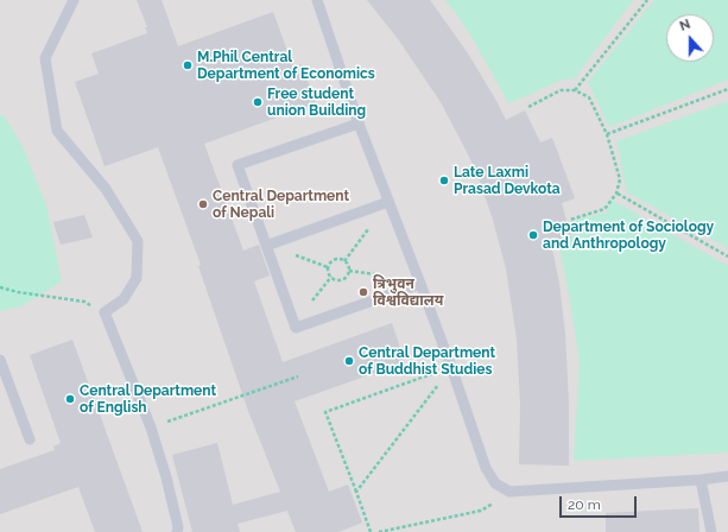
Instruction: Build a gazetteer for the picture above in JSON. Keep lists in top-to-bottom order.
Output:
{
  "places": [
    "M.Phil Central Department of Economics",
    "Free student union Building",
    "Late Laxmi Prasad Devkota",
    "Central Department of Nepali",
    "Department of Sociology and Anthropology",
    "त्रिभुवन विश्वविद्यालय",
    "Central Department of Buddhist Studies",
    "Central Department of English"
  ],
  "scale_bar": "20 m",
  "north": "top"
}
